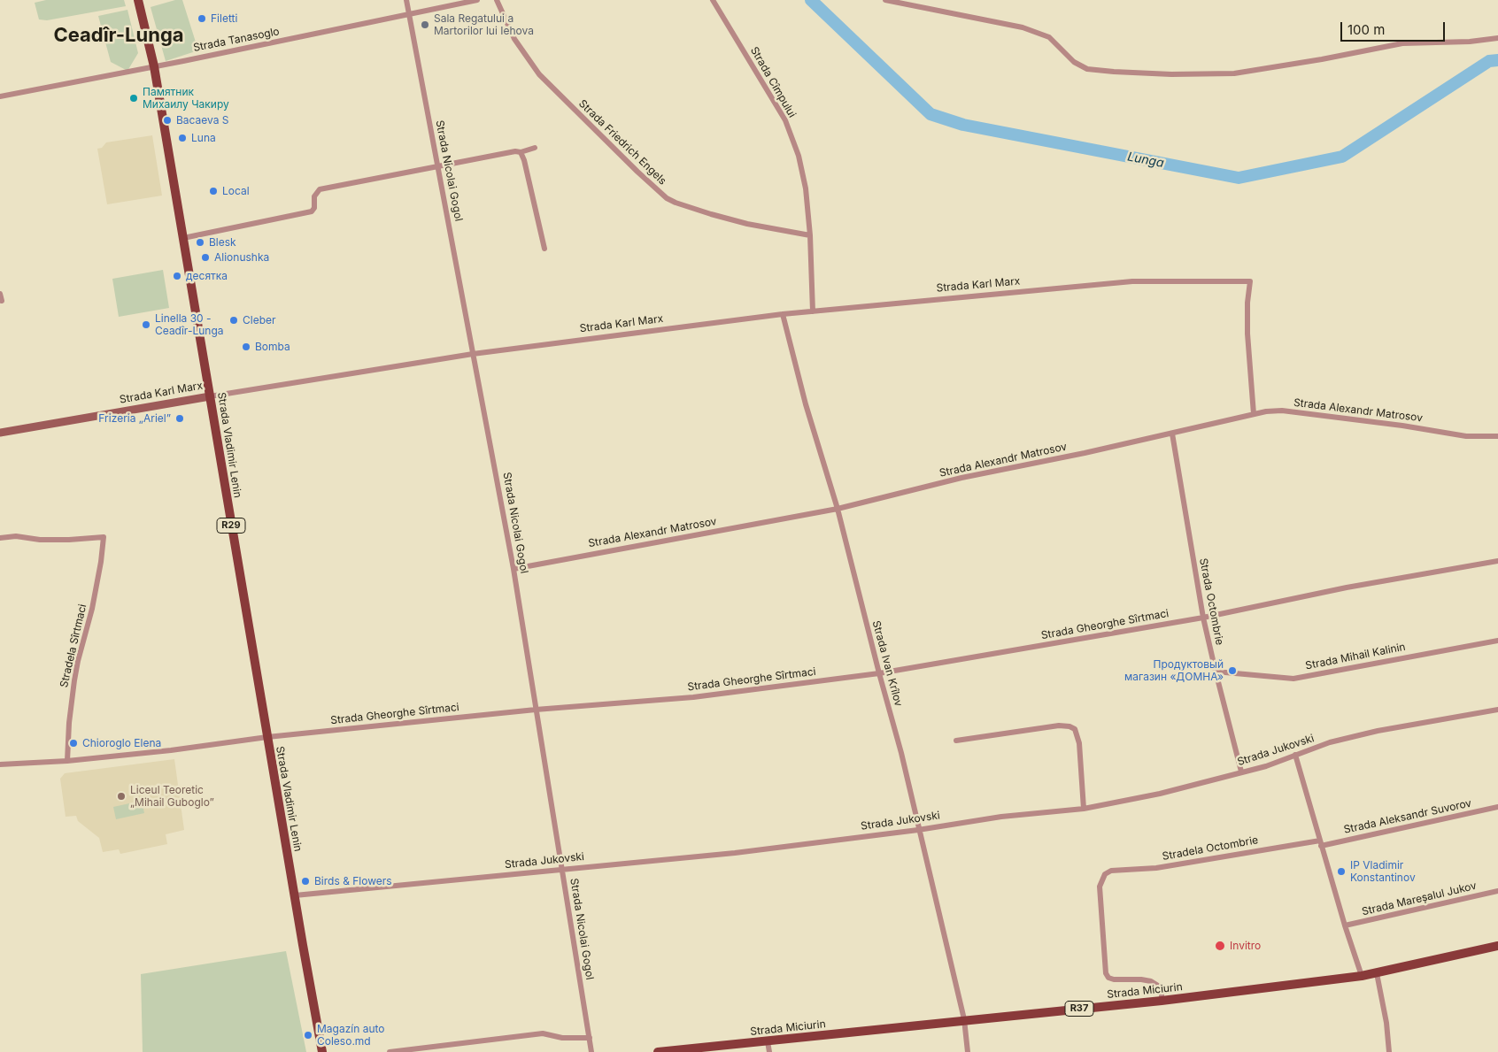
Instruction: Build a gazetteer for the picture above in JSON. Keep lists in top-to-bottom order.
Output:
{
  "streets": {
    "main road": [
      "Strada Vladimir Lenin",
      "R29",
      "Strada Miciurin",
      "R37"
    ],
    "street": [
      "Strada Tanasoglo",
      "Strada Cîmpului",
      "Strada Friedrich Engels",
      "Strada Nicolai Gogol",
      "Strada Karl Marx",
      "Strada Alexandr Matrosov",
      "Strada Octombrie",
      "Strada Gheorghe Sîrtmaci",
      "Stradela Sîrtmaci",
      "Strada Mihail Kalinin",
      "Strada Ivan Krîlov",
      "Strada Jukovski",
      "Strada Aleksandr Suvorov",
      "Stradela Octombrie",
      "Strada Mareșalul Jukov"
    ]
  },
  "crossings": [
    ["Strada Tanasoglo", "Strada Nicolai Gogol"],
    ["Strada Tanasoglo", "Strada Vladimir Lenin"],
    ["Strada Cîmpului", "Strada Friedrich Engels"],
    ["Strada Cîmpului", "Strada Karl Marx"],
    ["Strada Nicolai Gogol", "Strada Karl Marx"],
    ["Strada Nicolai Gogol", "Strada Alexandr Matrosov"],
    ["Strada Nicolai Gogol", "Strada Gheorghe Sîrtmaci"],
    ["Strada Nicolai Gogol", "Strada Jukovski"],
    ["Strada Karl Marx", "Strada Alexandr Matrosov"],
    ["Strada Karl Marx", "Strada Vladimir Lenin"],
    ["Strada Karl Marx", "Strada Ivan Krîlov"],
    ["Strada Alexandr Matrosov", "Strada Octombrie"],
    ["Strada Alexandr Matrosov", "Strada Ivan Krîlov"],
    ["Strada Vladimir Lenin", "Strada Gheorghe Sîrtmaci"],
    ["Strada Vladimir Lenin", "Strada Jukovski"],
    ["Strada Octombrie", "Strada Gheorghe Sîrtmaci"],
    ["Strada Octombrie", "Strada Mihail Kalinin"],
    ["Strada Octombrie", "Strada Jukovski"],
    ["Strada Gheorghe Sîrtmaci", "Stradela Sîrtmaci"],
    ["Strada Gheorghe Sîrtmaci", "Strada Ivan Krîlov"],
    ["Strada Ivan Krîlov", "Strada Jukovski"],
    ["Strada Ivan Krîlov", "Strada Miciurin"],
    ["Strada Aleksandr Suvorov", "Stradela Octombrie"],
    ["Stradela Octombrie", "Strada Miciurin"]
  ],
  "districts": ["Ceadîr-Lunga"],
  "water": ["Lunga"],
  "places": [
    "Filetti",
    "Sala Regatului a Martorilor lui Iehova",
    "Памятник Михаилу Чакиру",
    "Bacaeva S",
    "Luna",
    "Local",
    "Blesk",
    "Alionushka",
    "десятка",
    "Cleber",
    "Linella 30 - Ceadîr-Lunga",
    "Bomba",
    "Frizeria „Ariel”",
    "Продуктовый магазин «ДОМНА»",
    "Chioroglo Elena",
    "Liceul Teoretic „Mihail Guboglo”",
    "IP Vladimir Konstantinov",
    "Birds & Flowers",
    "Invitro",
    "Magazín auto Coleso.md"
  ],
  "scale_bar": "100 m"
}
